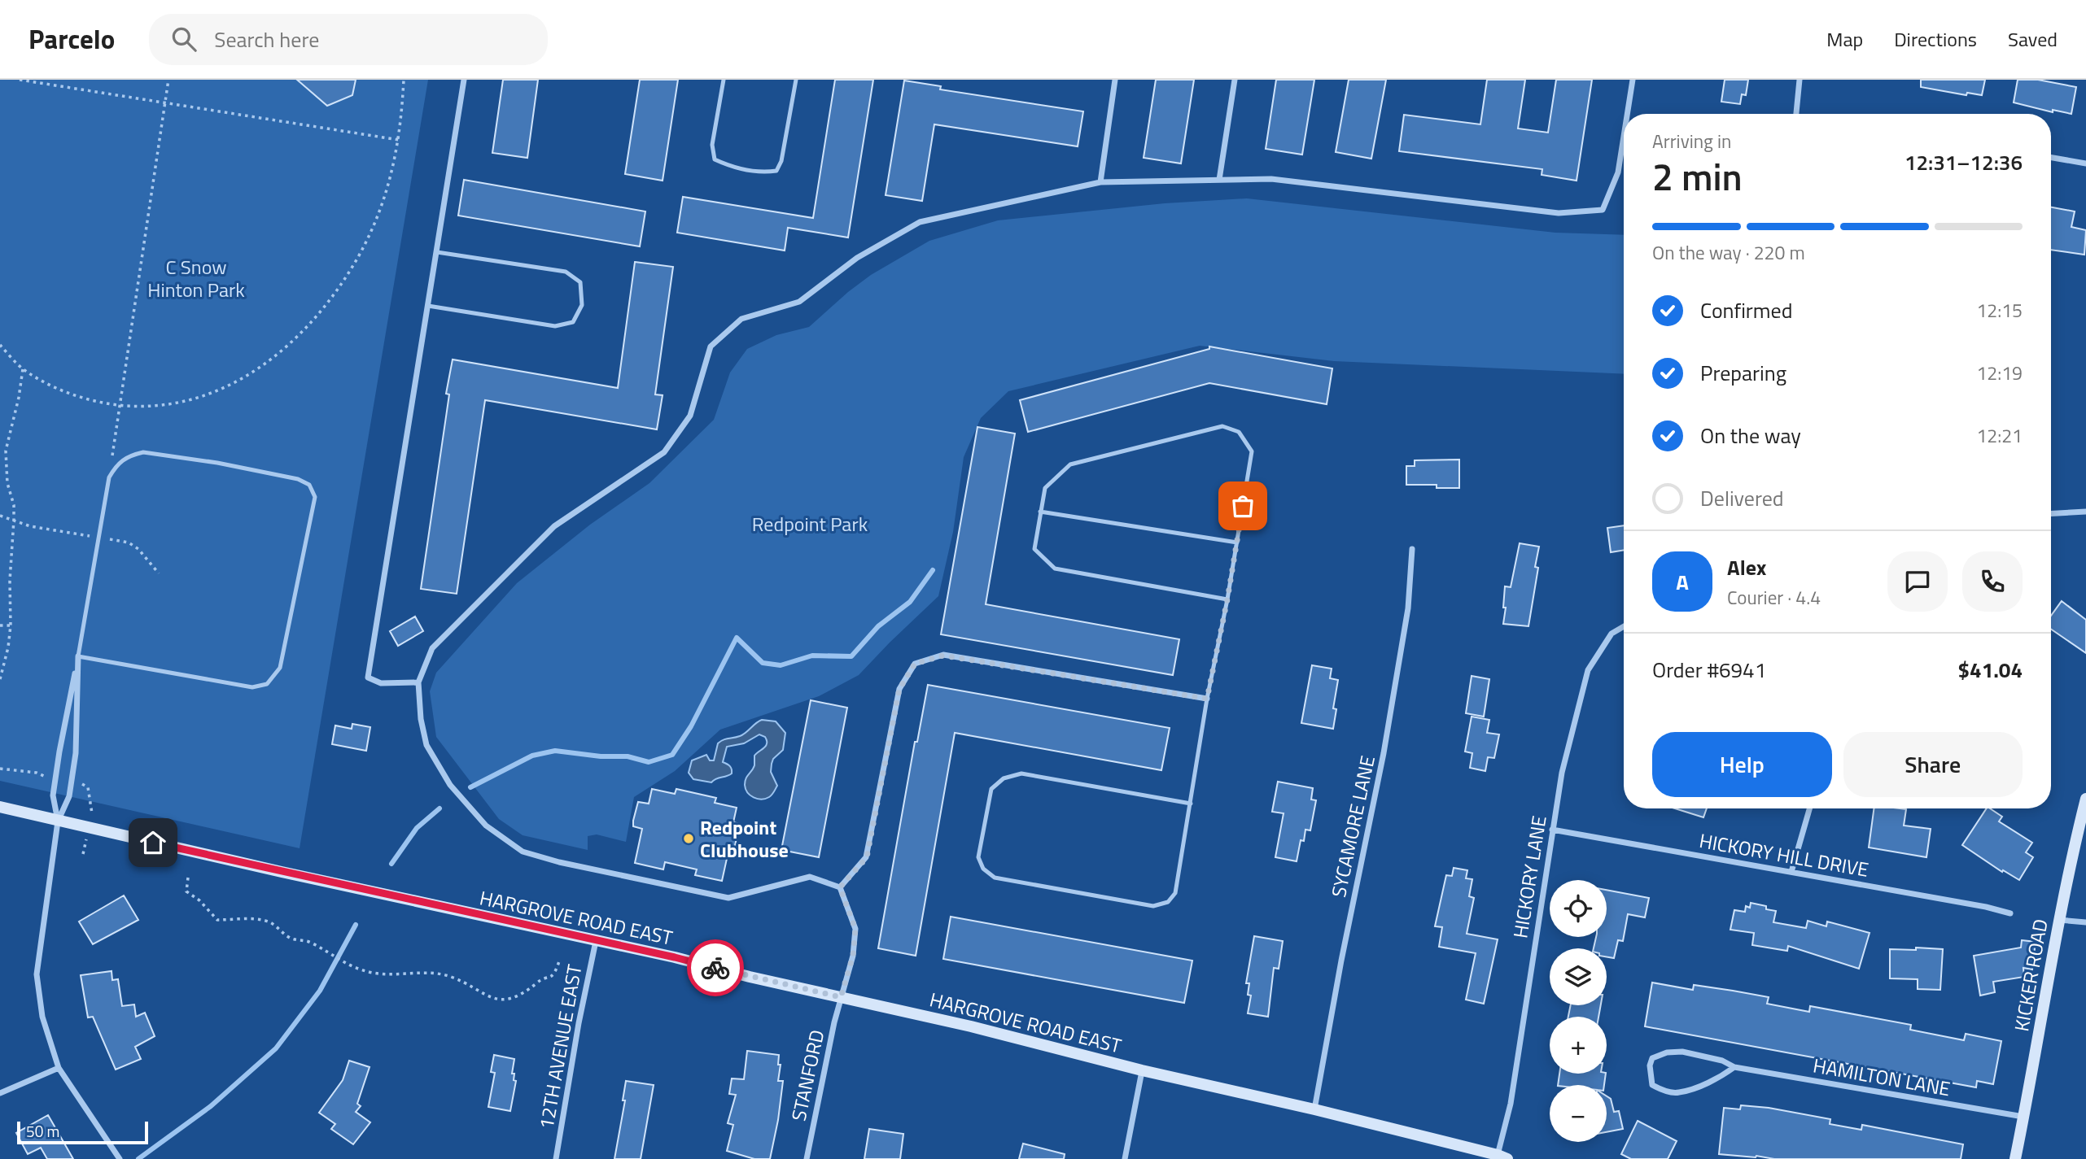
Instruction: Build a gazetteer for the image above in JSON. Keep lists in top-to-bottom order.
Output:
{
  "streets": {
    "main road": ["HARGROVE ROAD EAST", "KICKER ROAD"],
    "street": [
      "SYCAMORE LANE",
      "HICKORY HILL DRIVE",
      "HICKORY LANE",
      "12TH AVENUE EAST",
      "STANFORD",
      "HAMILTON LANE"
    ]
  },
  "crossings": [
    ["SYCAMORE LANE", "HARGROVE ROAD EAST"],
    ["HICKORY HILL DRIVE", "HICKORY LANE"],
    ["HICKORY LANE", "HARGROVE ROAD EAST"],
    ["HARGROVE ROAD EAST", "12TH AVENUE EAST"],
    ["HARGROVE ROAD EAST", "STANFORD"],
    ["KICKER ROAD", "HAMILTON LANE"]
  ],
  "parks": ["C Snow Hinton Park", "Redpoint Park"],
  "places": ["Redpoint Clubhouse"],
  "scale_bar": "50 m",
  "page": {
    "header": "Parcelo",
    "search": "Search here",
    "nav": ["Map", "Directions", "Saved"],
    "heading": ["2 min", "Arriving in", "12:31–12:36"],
    "panel": [
      "Alex",
      "Courier · 4.4",
      "Order #6941",
      "$41.04"
    ],
    "bar": "On the way · 220 m",
    "list": [
      ["Confirmed", "12:15"],
      ["Preparing", "12:19"],
      ["On the way", "12:21"],
      "Delivered"
    ],
    "round": "A",
    "buttons": ["Help", "Share"],
    "map_buttons": ["+", "−"],
    "scale": "50 m"
  }
}
